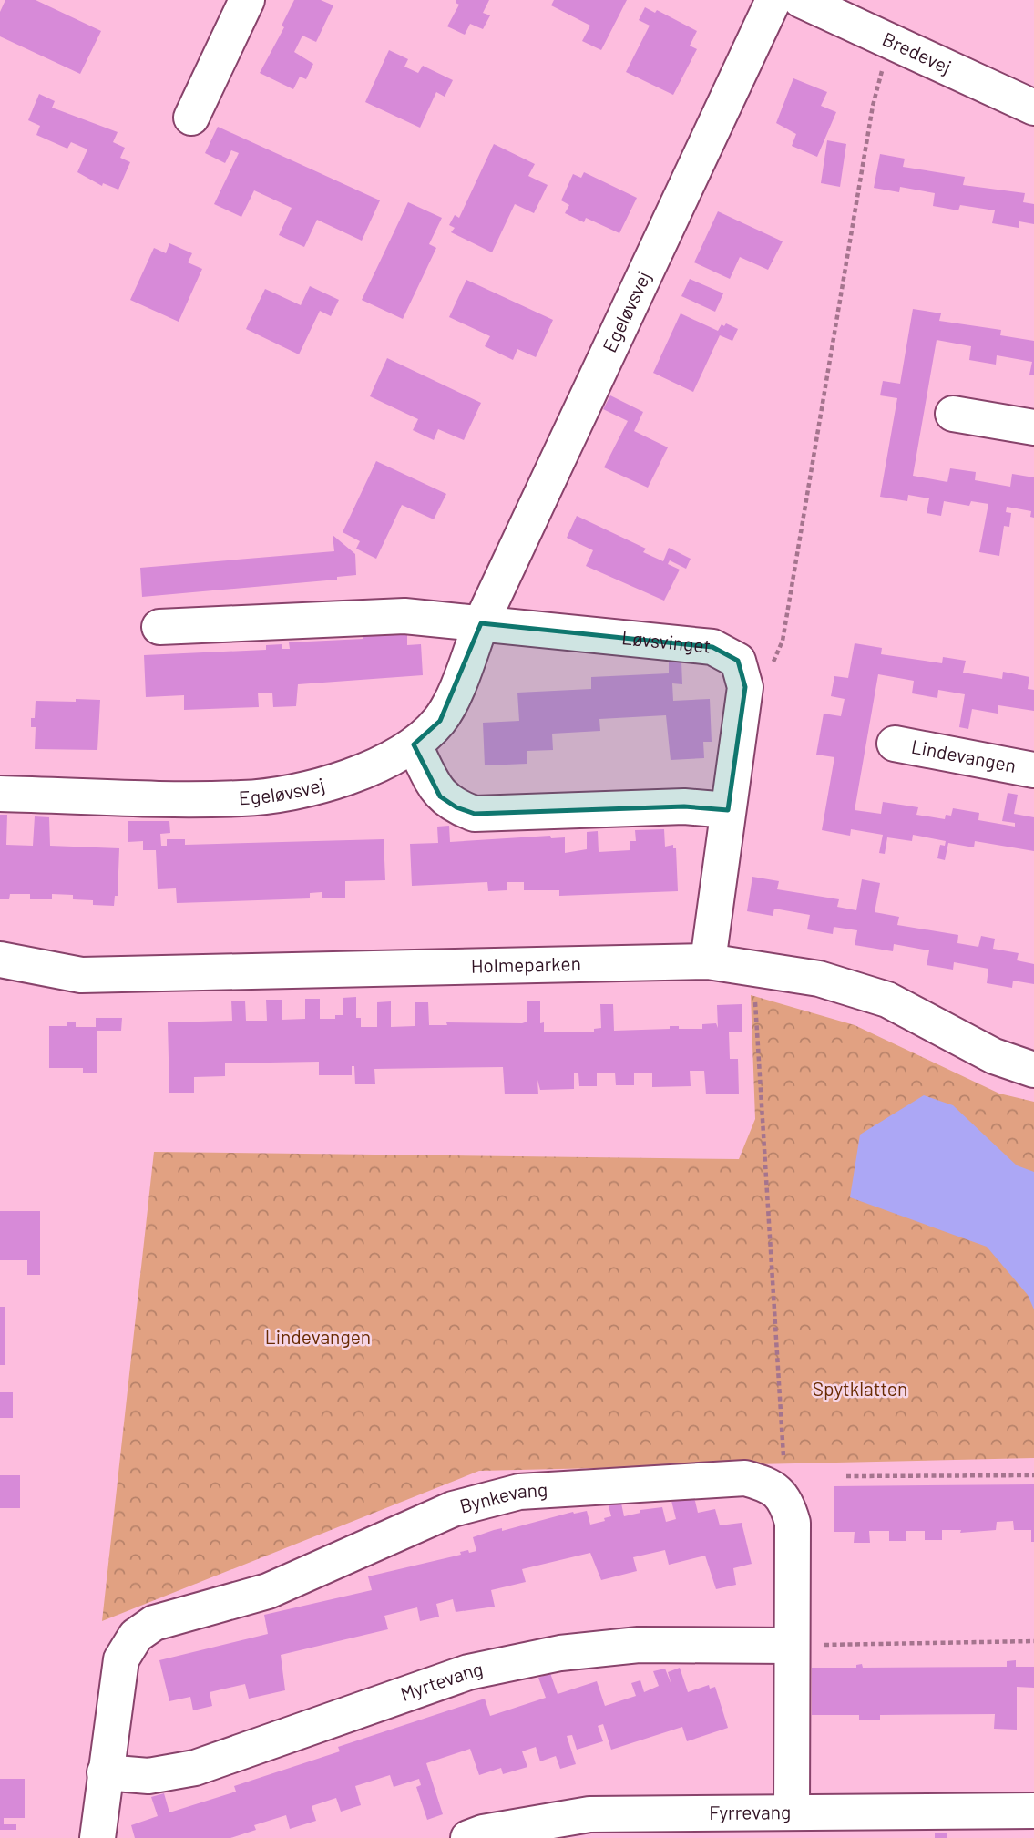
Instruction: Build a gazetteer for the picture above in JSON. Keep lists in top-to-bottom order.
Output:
{
  "streets": {
    "street": [
      "Bredevej",
      "Egeløvsvej",
      "Løvsvinget",
      "Lindevangen",
      "Holmeparken",
      "Bynkevang",
      "Myrtevang",
      "Fyrrevang"
    ]
  },
  "crossings": [
    ["Egeløvsvej", "Løvsvinget"],
    ["Løvsvinget", "Holmeparken"],
    ["Bynkevang", "Myrtevang"]
  ],
  "parks": ["Lindevangen", "Spytklatten"]
}
